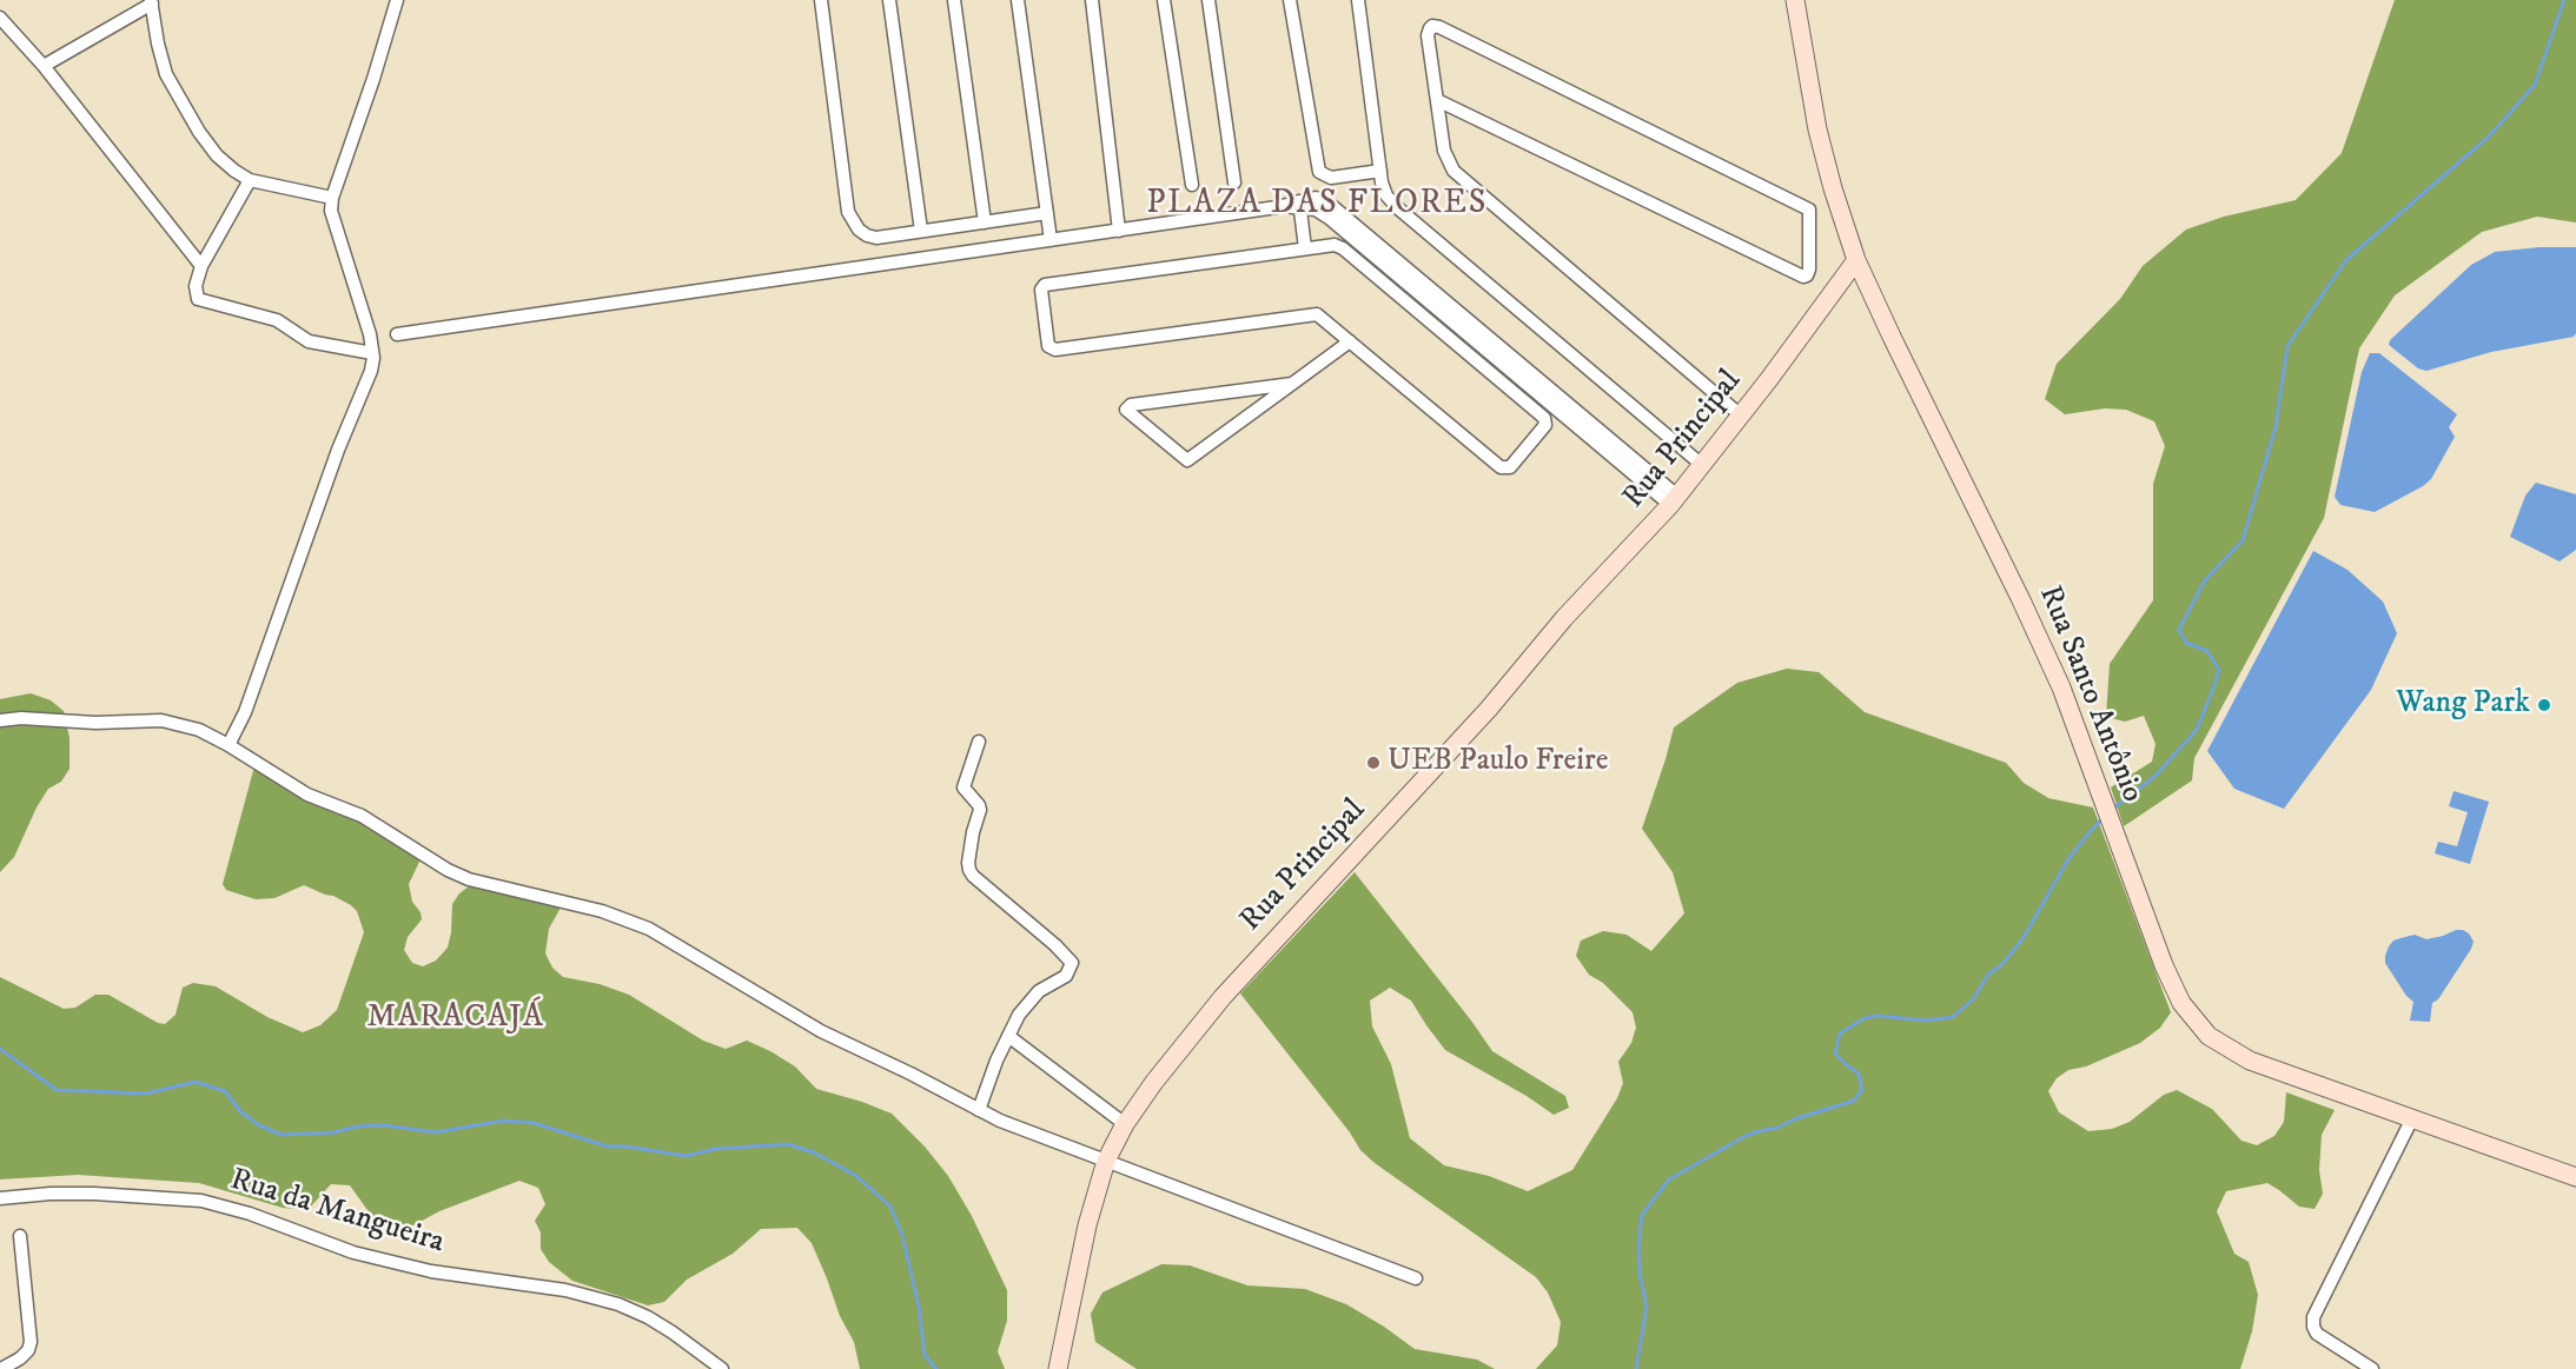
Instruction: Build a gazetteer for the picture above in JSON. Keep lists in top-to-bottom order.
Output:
{
  "streets": {
    "main road": ["Rua Principal", "Rua Santo Antônio"],
    "street": ["Rua da Mangueira"]
  },
  "crossings": [
    ["Rua Principal", "Rua Santo Antônio"]
  ],
  "districts": ["PLAZA DAS FLORES", "MARACAJÁ"],
  "places": ["Wang Park", "UEB Paulo Freire"]
}
